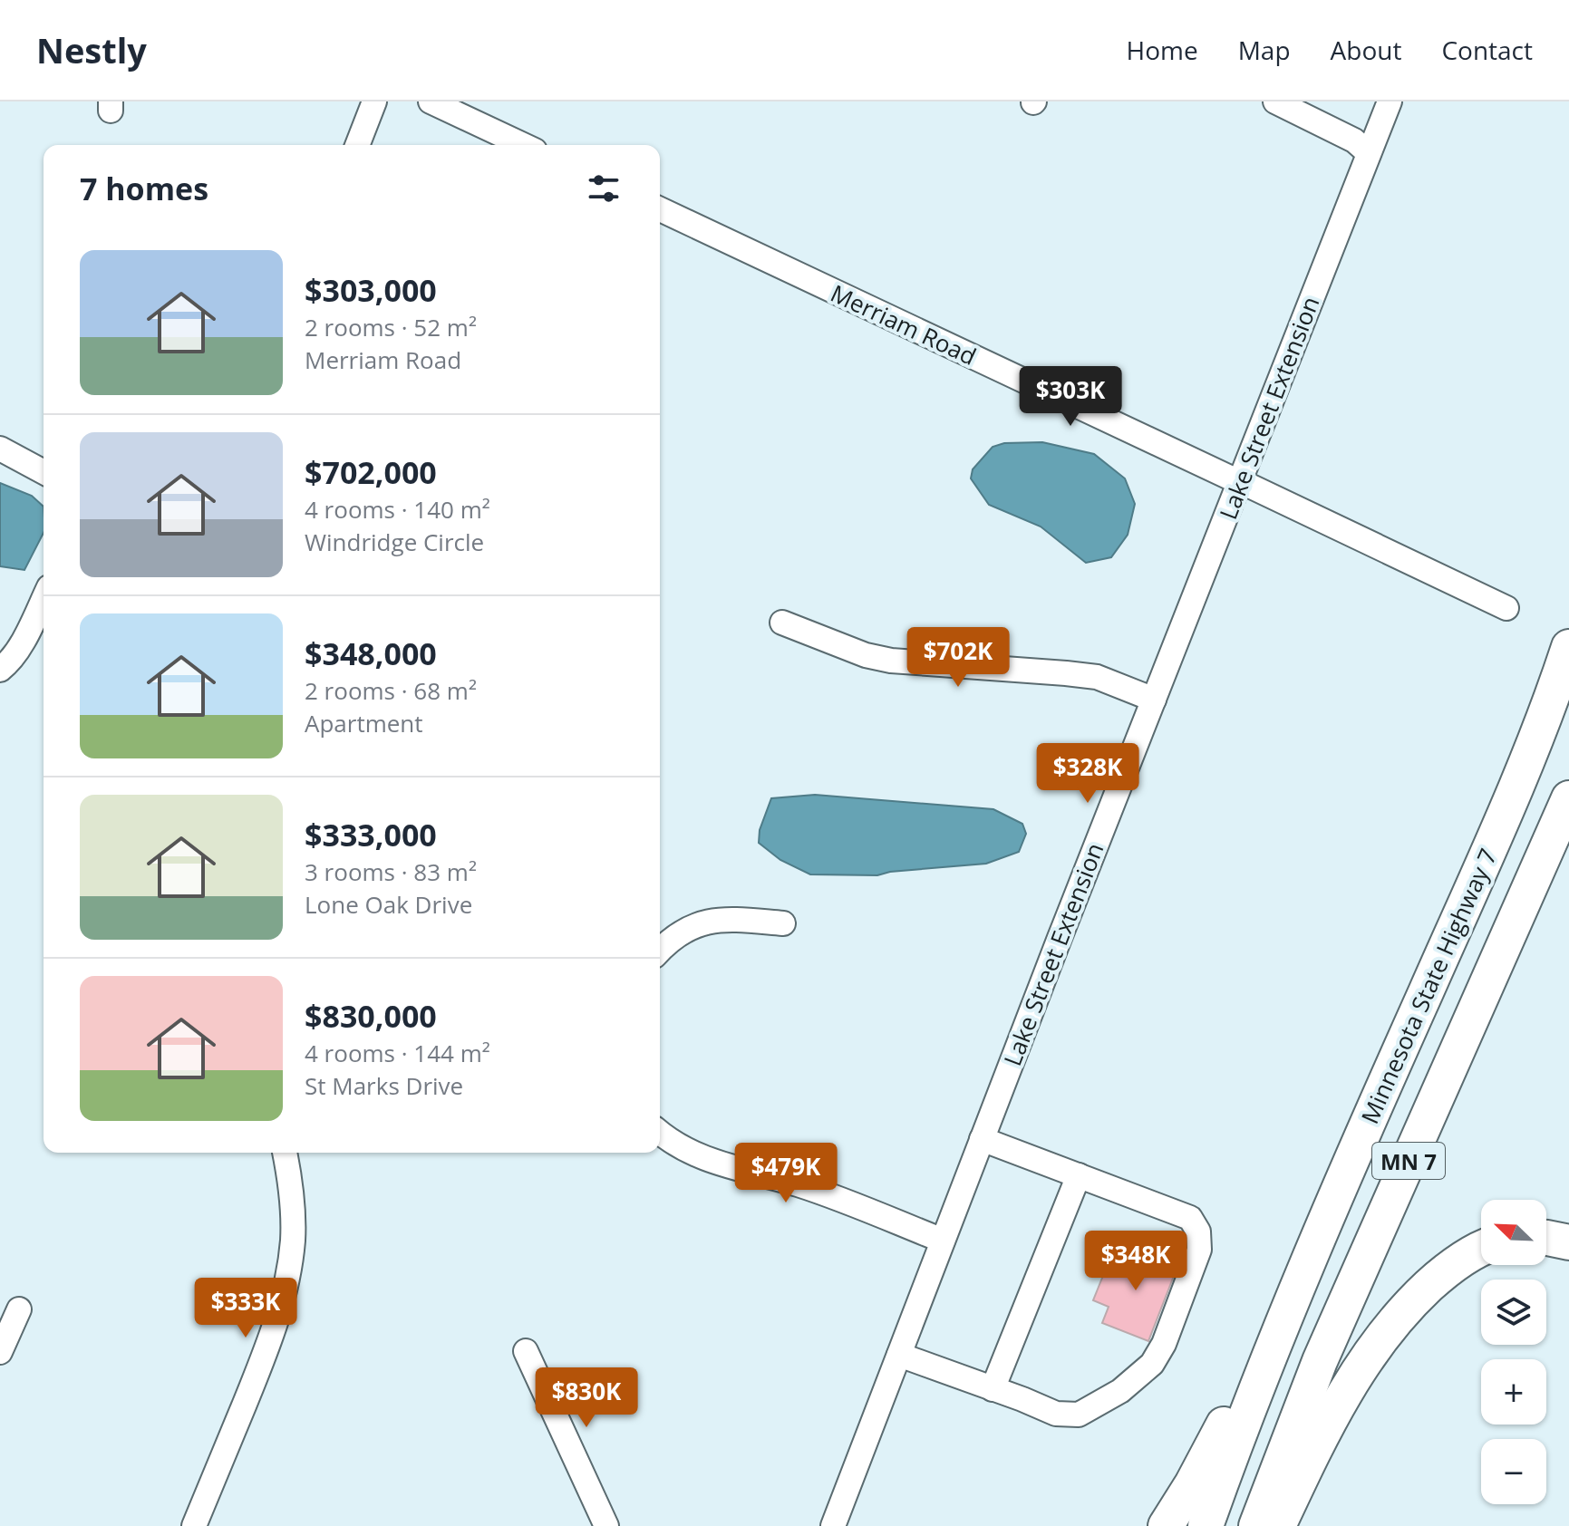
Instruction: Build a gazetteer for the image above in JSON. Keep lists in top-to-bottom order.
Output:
{
  "streets": {
    "highway": ["Minnesota State Highway 7", "MN 7"],
    "street": ["Merriam Road", "Lake Street Extension"]
  },
  "crossings": [
    ["Merriam Road", "Lake Street Extension"]
  ],
  "north": "top left",
  "page": {
    "header": "Nestly",
    "nav": [
      "Home",
      "Map",
      "About",
      "Contact"
    ],
    "heading": "7 homes",
    "list": [
      {
        "name": "$303,000",
        "note": "2 rooms · 52 m² · Merriam Road"
      },
      {
        "name": "$702,000",
        "note": "4 rooms · 140 m² · Windridge Circle"
      },
      {
        "name": "$348,000",
        "note": "2 rooms · 68 m² · Apartment"
      },
      {
        "name": "$333,000",
        "note": "3 rooms · 83 m² · Lone Oak Drive"
      },
      {
        "name": "$830,000",
        "note": "4 rooms · 144 m² · St Marks Drive"
      }
    ],
    "price": [
      "$303K",
      "$702K",
      "$328K",
      "$479K",
      "$348K",
      "$333K",
      "$830K"
    ],
    "map_buttons": ["+", "−"]
  }
}
